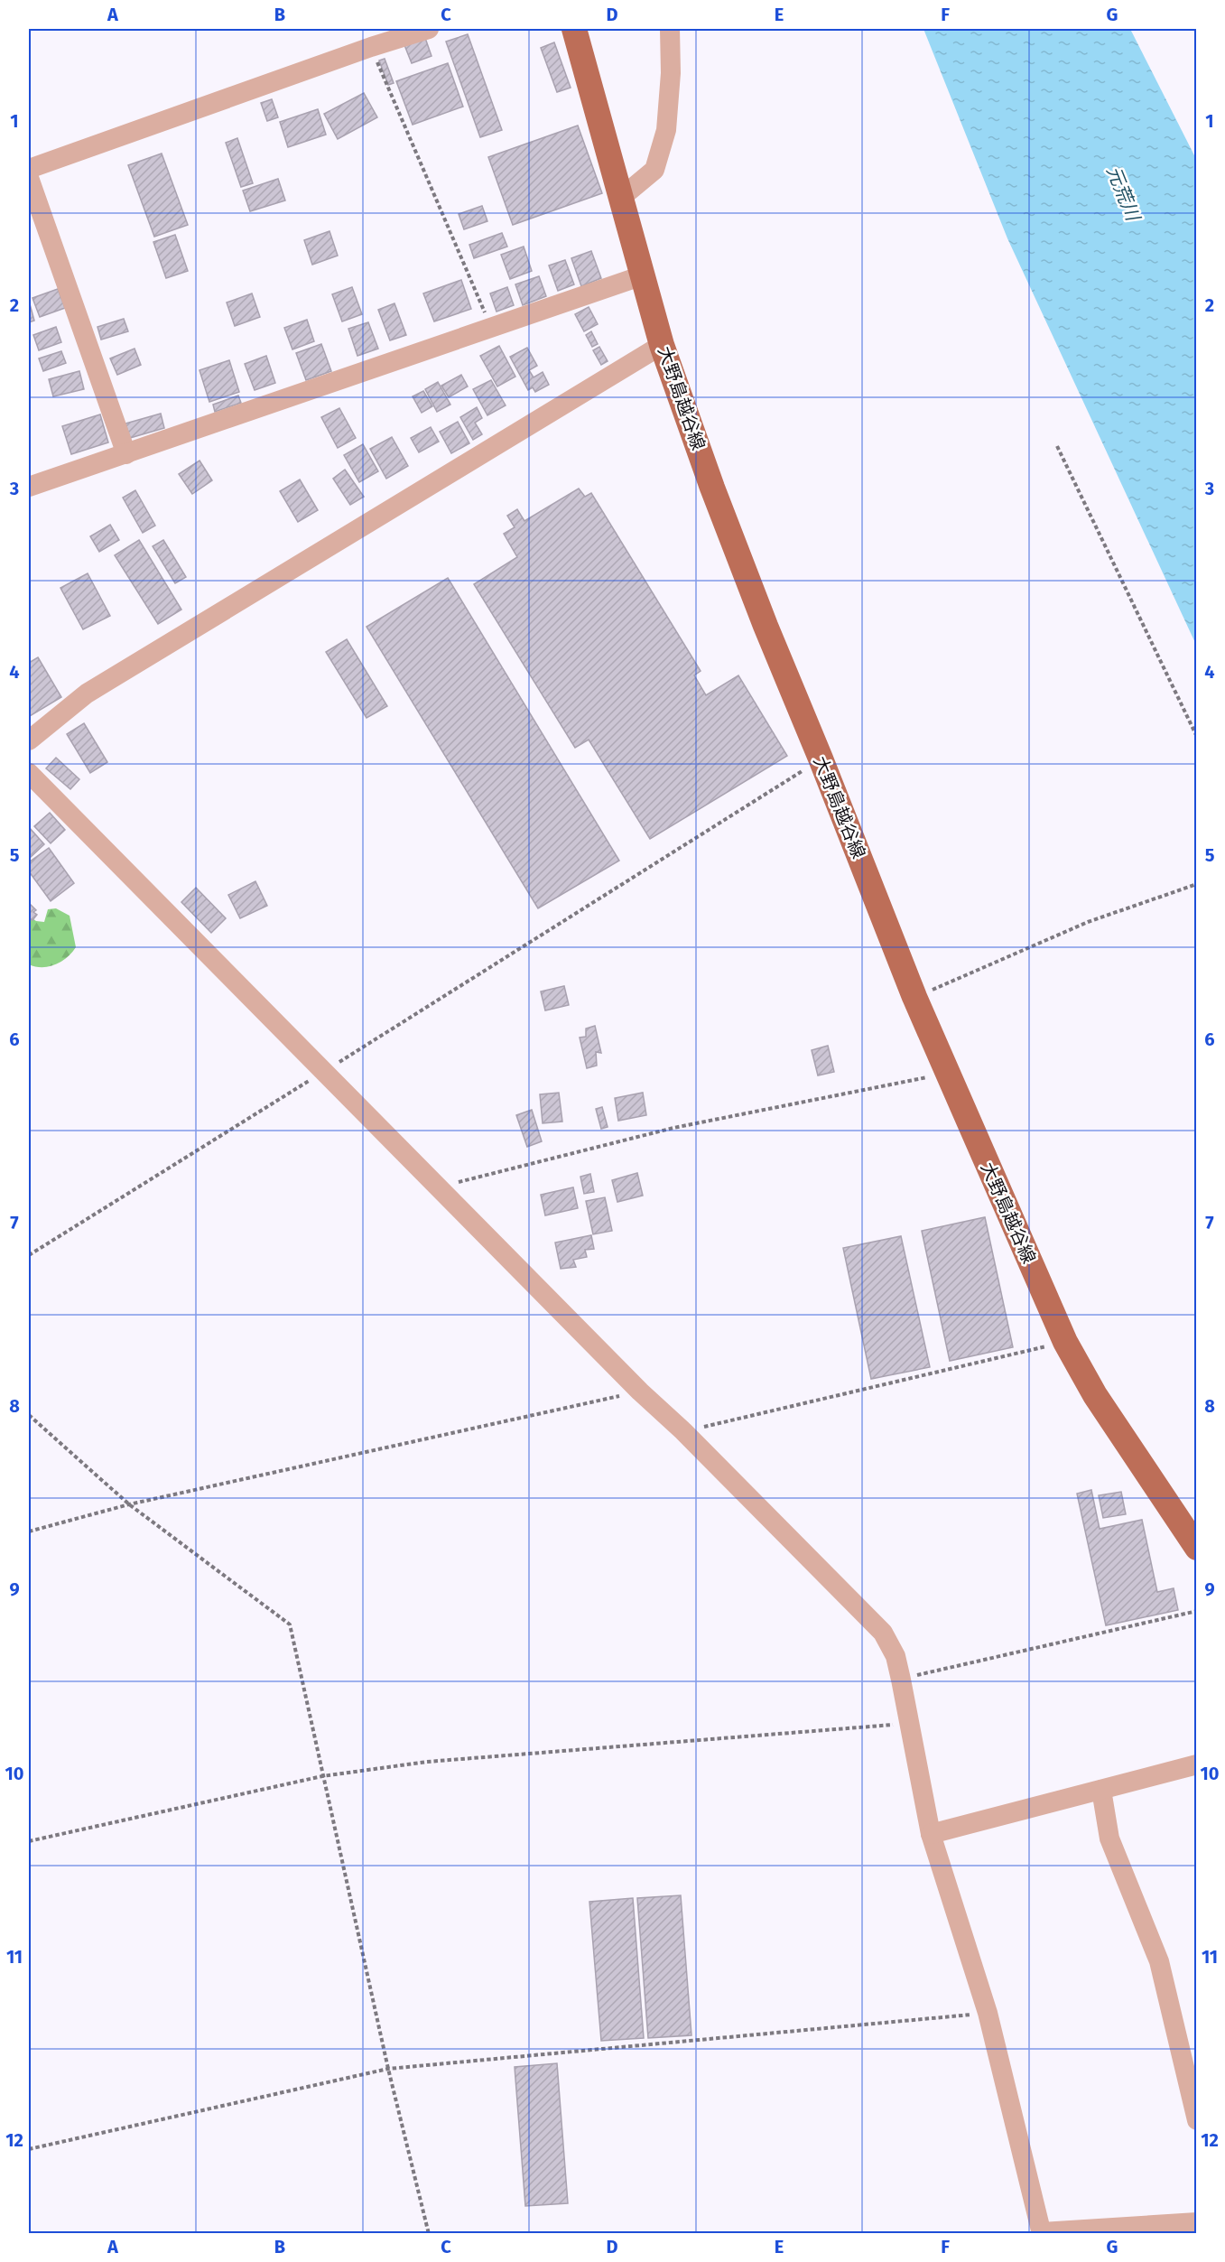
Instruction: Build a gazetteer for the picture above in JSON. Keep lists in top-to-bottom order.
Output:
{
  "streets": {
    "main road": ["大野島越谷線"]
  },
  "water": ["元荒川"],
  "grid": {
    "columns": [
      "A",
      "B",
      "C",
      "D",
      "E",
      "F",
      "G"
    ],
    "rows": [
      "1",
      "2",
      "3",
      "4",
      "5",
      "6",
      "7",
      "8",
      "9",
      "10",
      "11",
      "12"
    ]
  }
}
